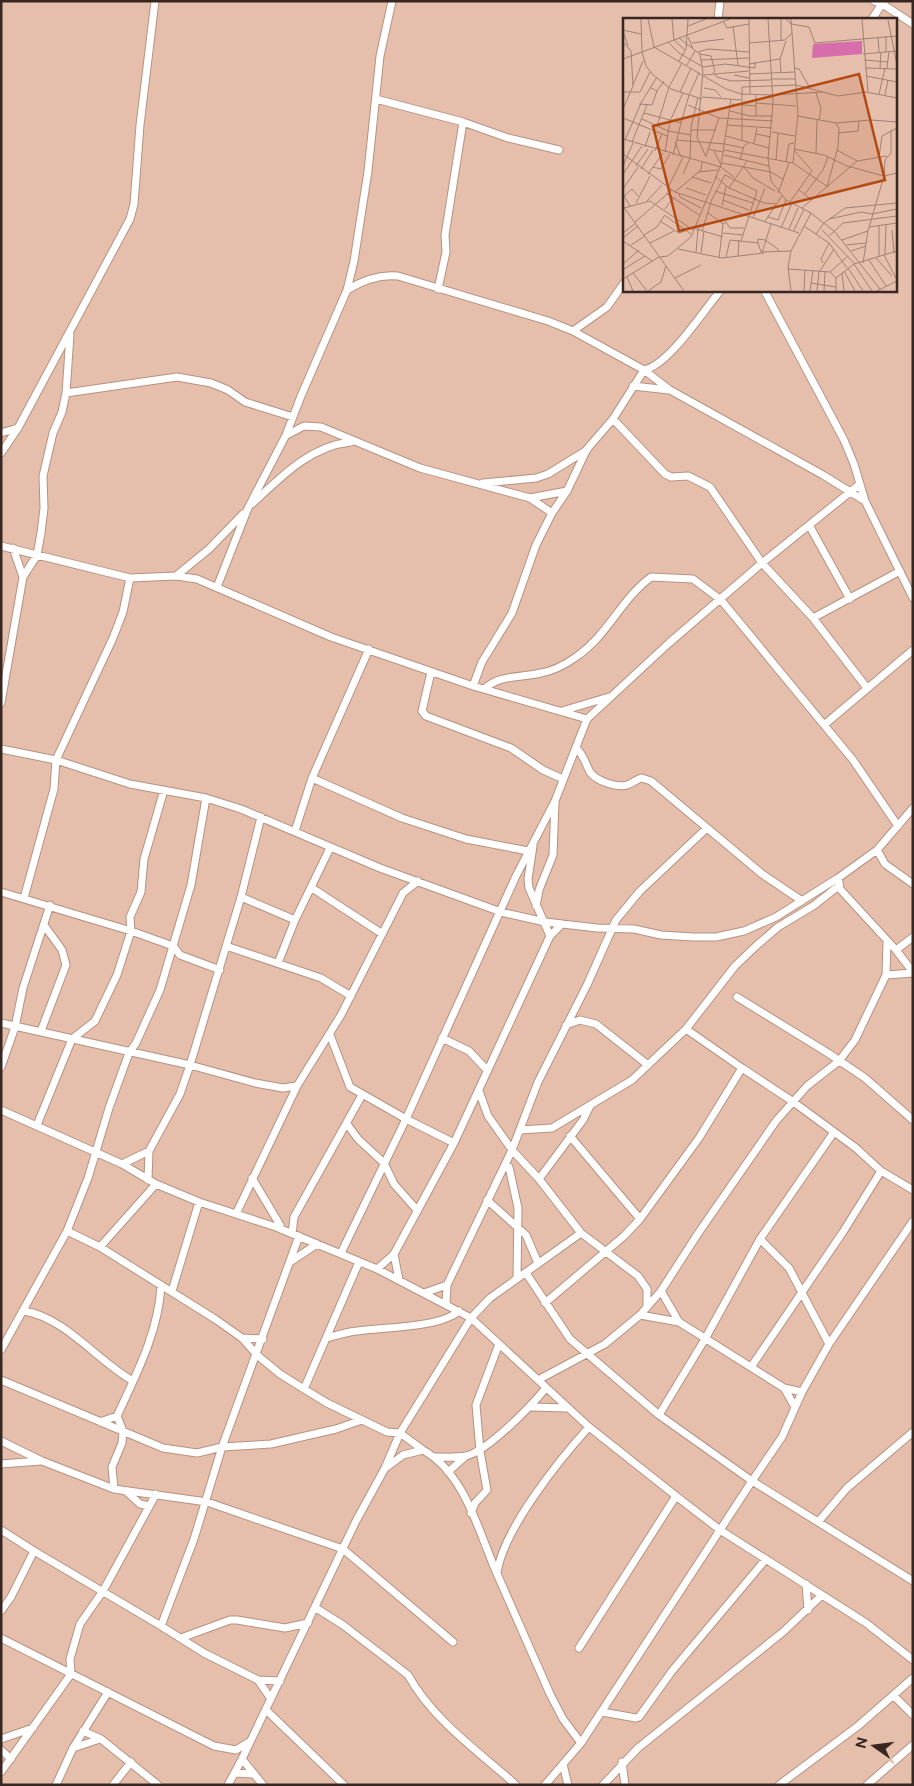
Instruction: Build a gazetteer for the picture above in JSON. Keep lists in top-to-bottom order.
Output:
{
  "north": "left"
}
